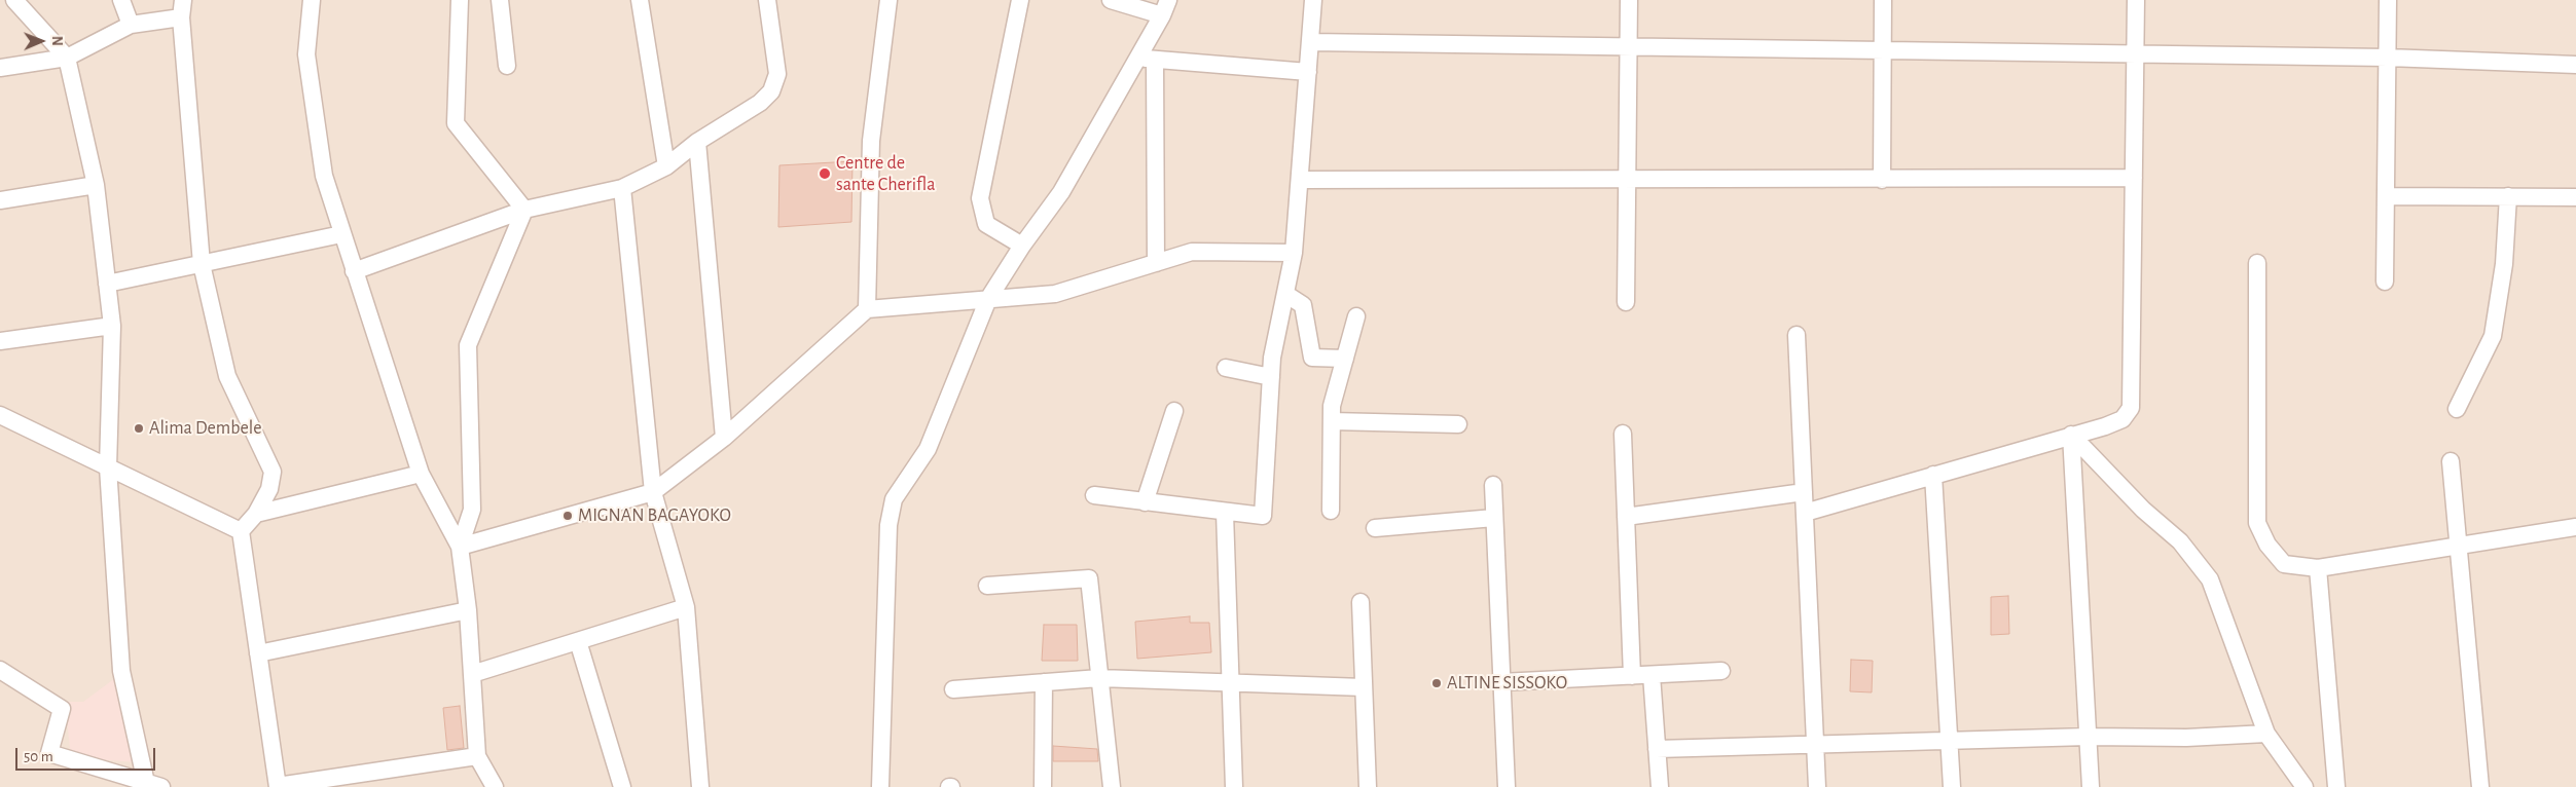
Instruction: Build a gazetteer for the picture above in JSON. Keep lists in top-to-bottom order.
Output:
{
  "places": [
    "Centre de sante Cherifla",
    "Alima Dembele",
    "MIGNAN BAGAYOKO",
    "ALTINE SISSOKO"
  ],
  "scale_bar": "50 m",
  "north": "right"
}
